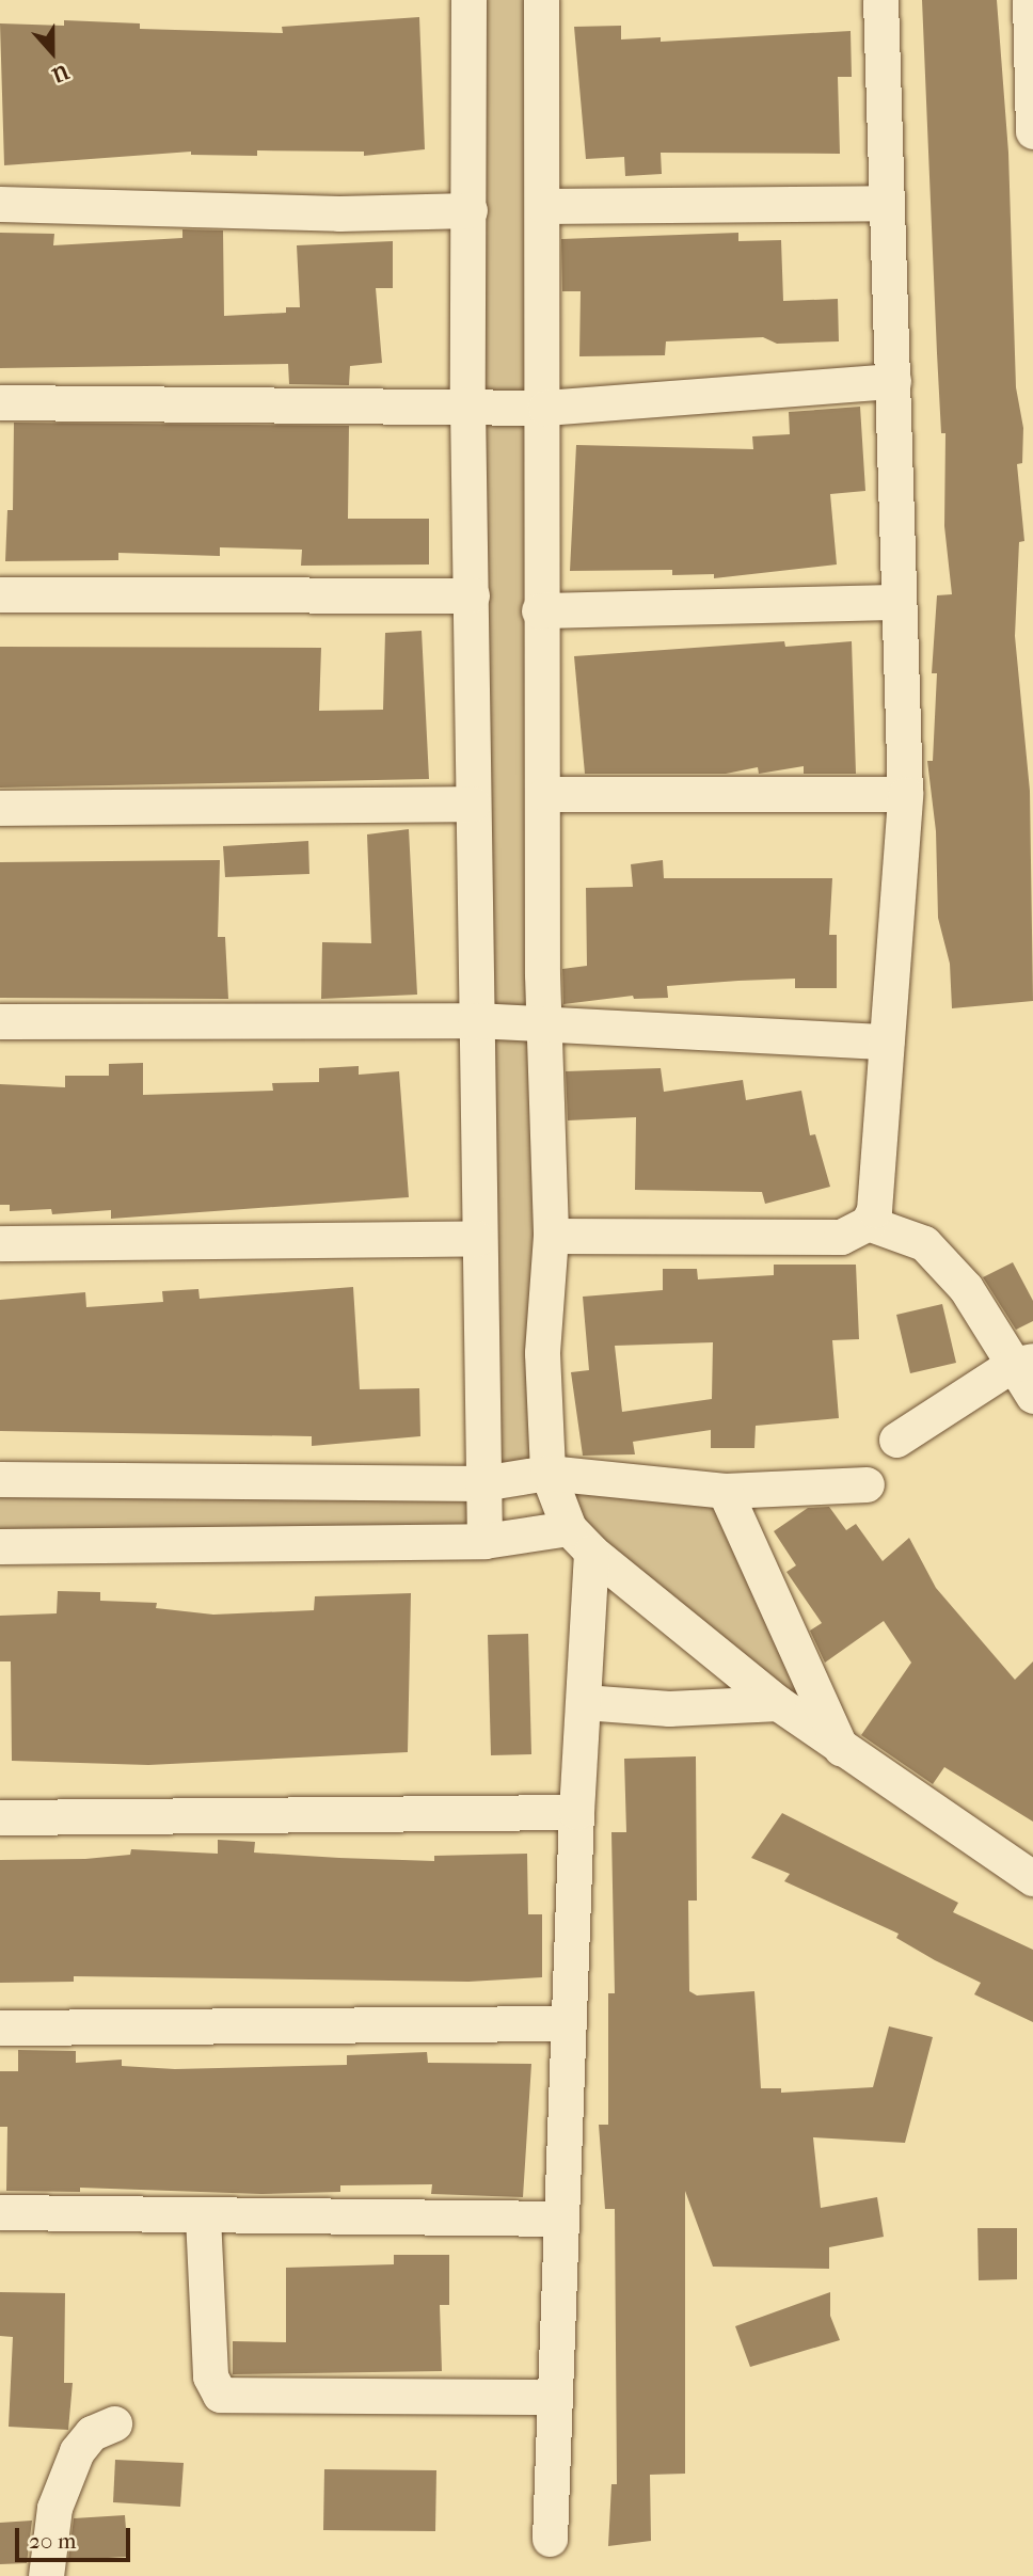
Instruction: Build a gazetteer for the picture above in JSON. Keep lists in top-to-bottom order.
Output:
{
  "scale_bar": "20 m",
  "north": "bottom"
}
